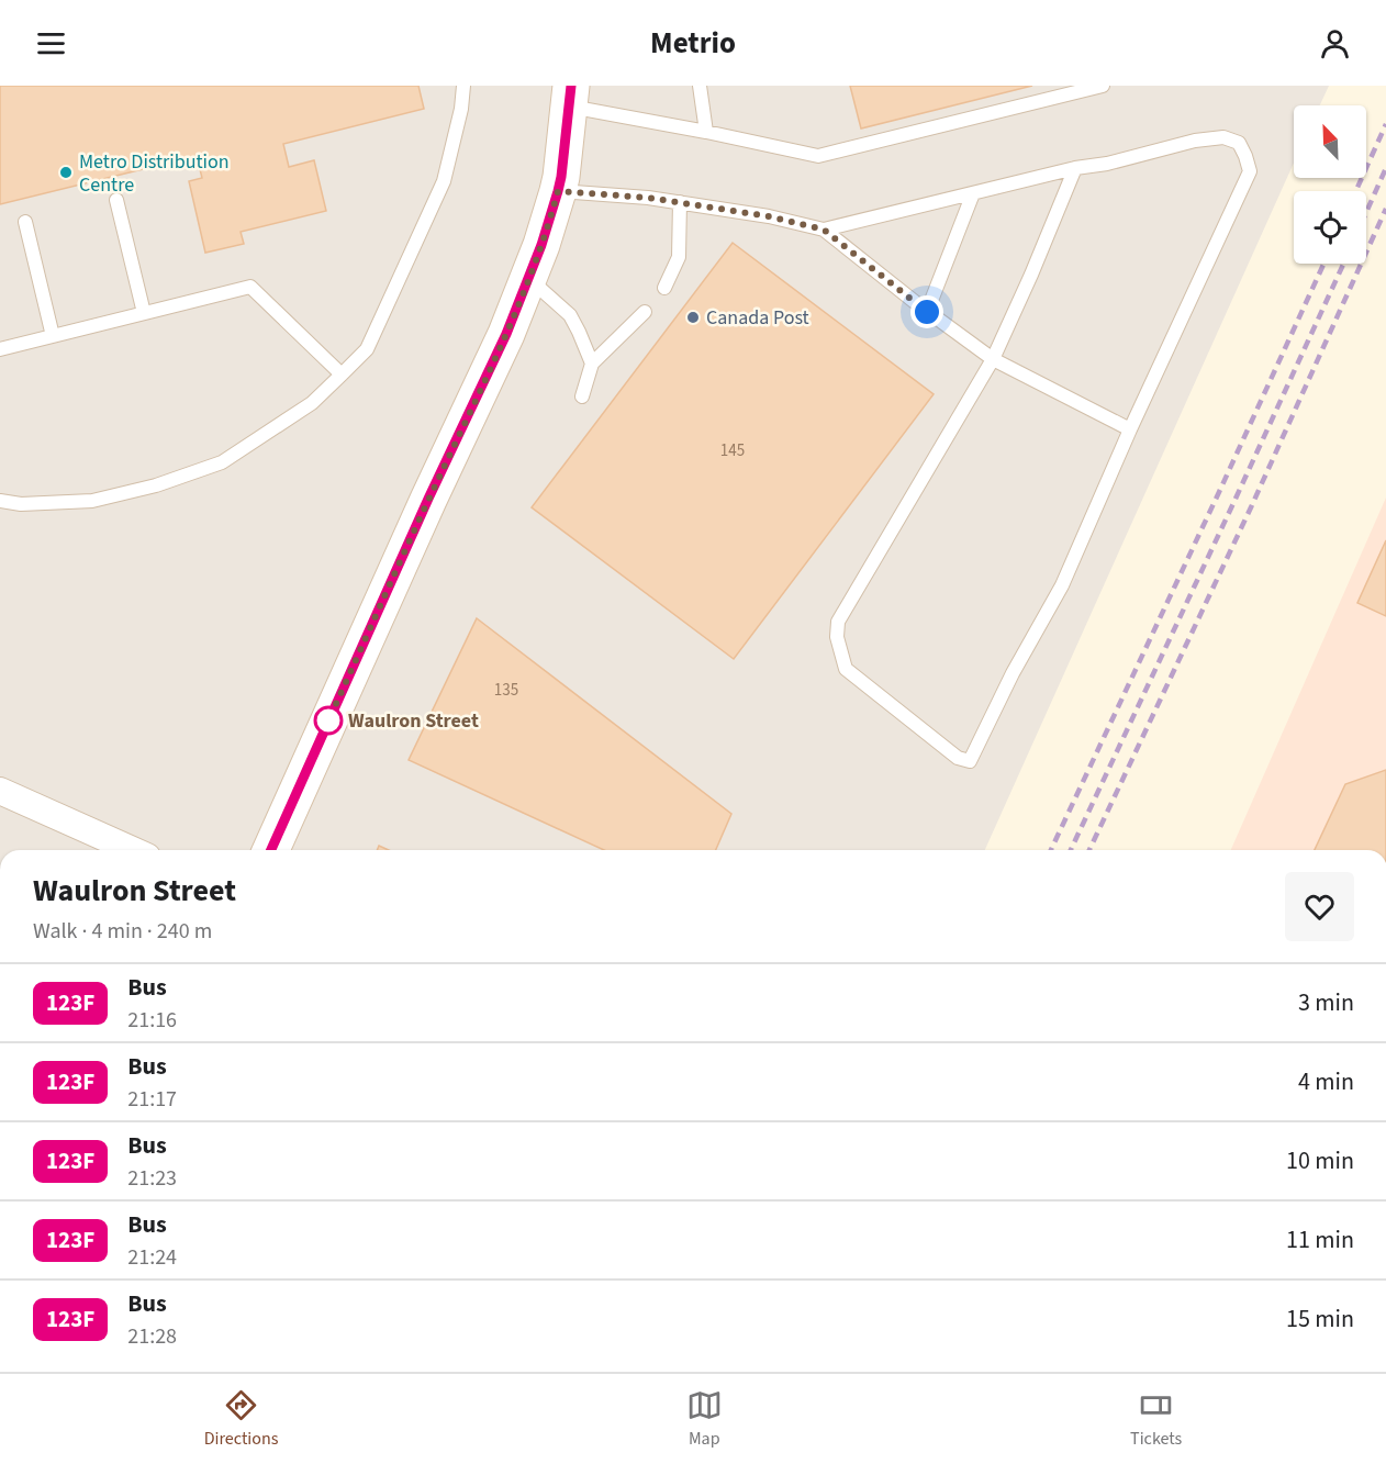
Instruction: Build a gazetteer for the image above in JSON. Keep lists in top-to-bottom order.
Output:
{
  "places": ["Metro Distribution Centre", "Canada Post", "Waulron Street"],
  "lines": ["bus line 123F"],
  "house_numbers": ["145", "135"],
  "north": "top left",
  "page": {
    "header": "Metrio",
    "heading": ["Waulron Street", "Walk · 4 min · 240 m"],
    "list": [
      {
        "mark": "123F",
        "name": "Bus",
        "note": "21:16",
        "value": "3 min"
      },
      {
        "mark": "123F",
        "name": "Bus",
        "note": "21:17",
        "value": "4 min"
      },
      {
        "mark": "123F",
        "name": "Bus",
        "note": "21:23",
        "value": "10 min"
      },
      {
        "mark": "123F",
        "name": "Bus",
        "note": "21:24",
        "value": "11 min"
      },
      {
        "mark": "123F",
        "name": "Bus",
        "note": "21:28",
        "value": "15 min"
      }
    ],
    "tabs": ["Directions", "Map", "Tickets"]
  }
}
